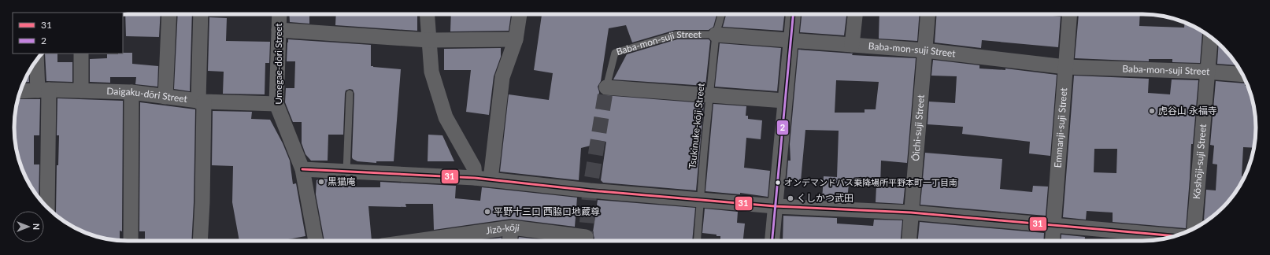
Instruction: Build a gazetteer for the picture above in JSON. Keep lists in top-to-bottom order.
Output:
{
  "streets": {
    "street": [
      "Baba-mon-suji Street",
      "Umegae-dōri Street",
      "Daigaku-dōri Street",
      "Ōichi-suji Street",
      "Emmanji-suji Street",
      "Kōshōji-suji Street",
      "Jizō-kōji"
    ],
    "lane": ["Tsukinuke-kōji Street"]
  },
  "crossings": [
    ["Baba-mon-suji Street", "Tsukinuke-kōji Street"],
    ["Baba-mon-suji Street", "Ōichi-suji Street"],
    ["Baba-mon-suji Street", "Emmanji-suji Street"],
    ["Baba-mon-suji Street", "Kōshōji-suji Street"],
    ["Umegae-dōri Street", "Daigaku-dōri Street"]
  ],
  "places": [
    "虎谷山 永福寺",
    "黒猫庵",
    "オンデマンドバス乗降場所平野本町一丁目南",
    "くしかつ武田",
    "平野十三口 西脇口地蔵尊"
  ],
  "lines": ["transit line 2", "transit line 31"],
  "legend": ["31", "2"],
  "north": "right"
}
